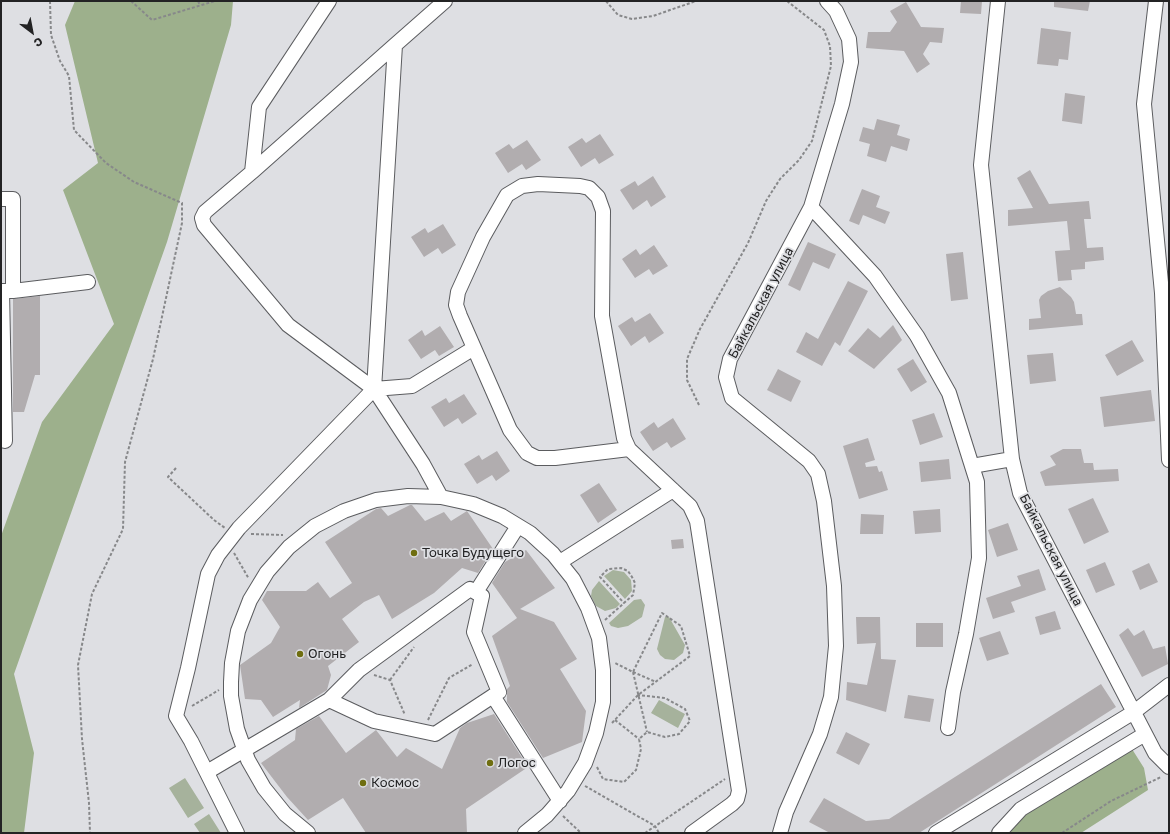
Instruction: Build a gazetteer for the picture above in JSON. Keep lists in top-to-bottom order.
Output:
{
  "streets": {
    "street": ["Байкальская улица"]
  },
  "places": [
    "Точка Будущего",
    "Огонь",
    "Логос",
    "Космос"
  ],
  "north": "bottom right"
}
